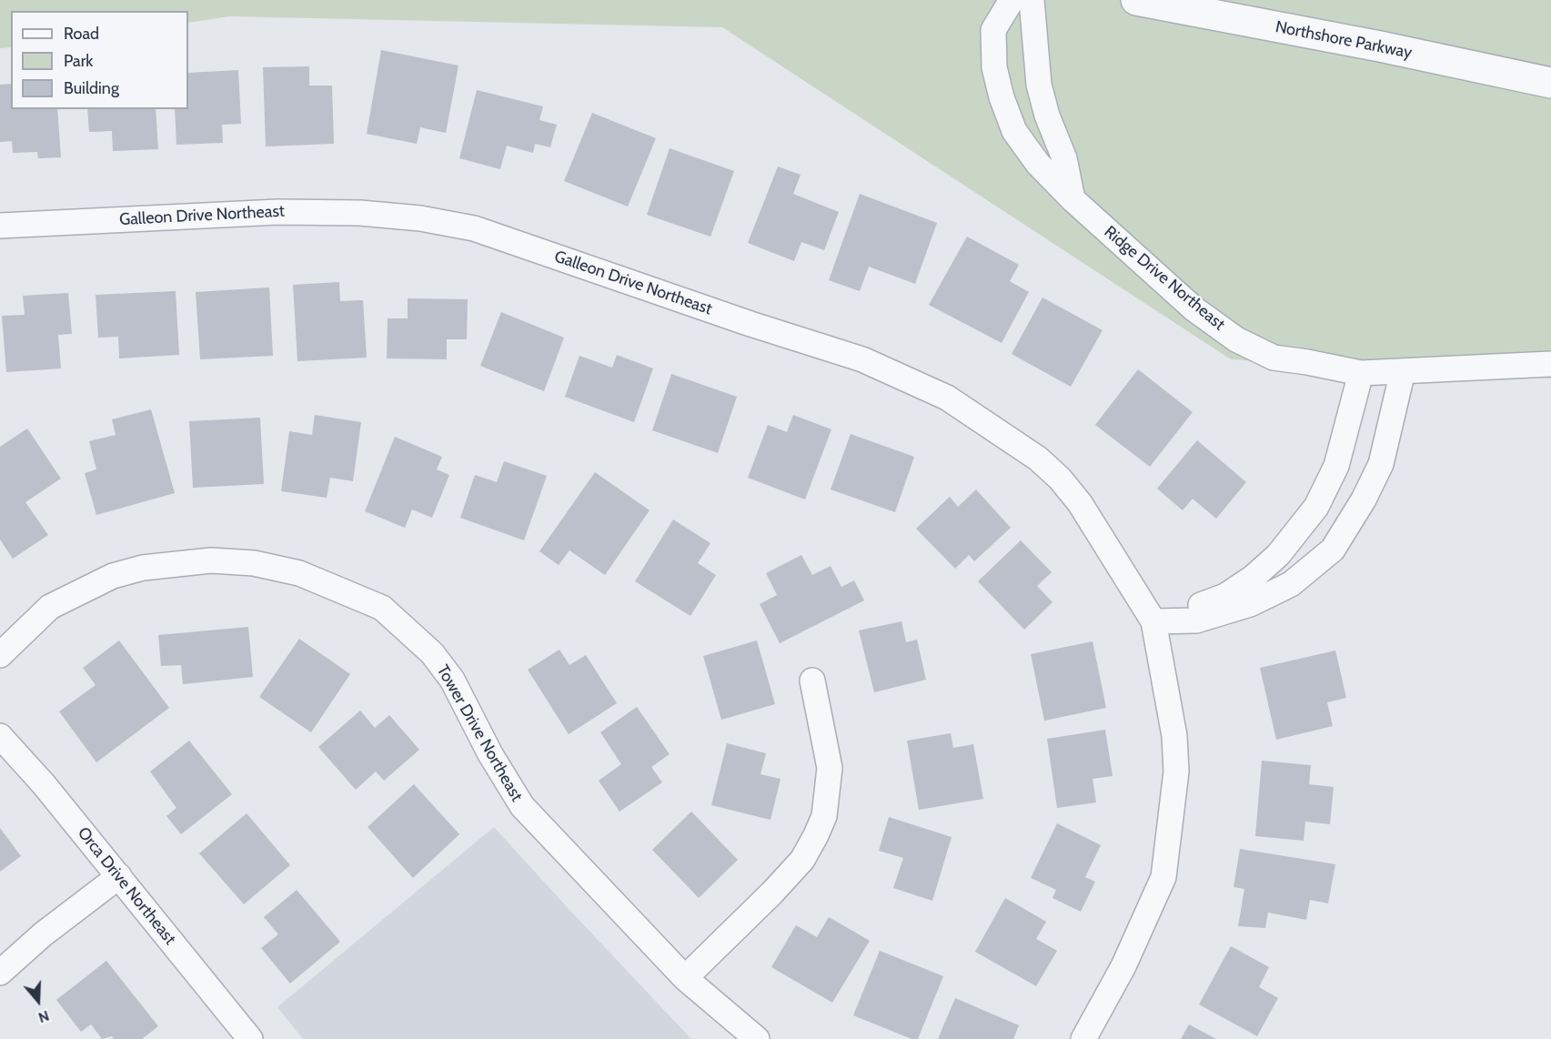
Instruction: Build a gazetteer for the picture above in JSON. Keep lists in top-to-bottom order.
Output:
{
  "streets": {
    "street": [
      "Northshore Parkway",
      "Galleon Drive Northeast",
      "Ridge Drive Northeast",
      "Tower Drive Northeast",
      "Orca Drive Northeast"
    ]
  },
  "legend": ["Road", "Park", "Building"],
  "north": "bottom"
}
